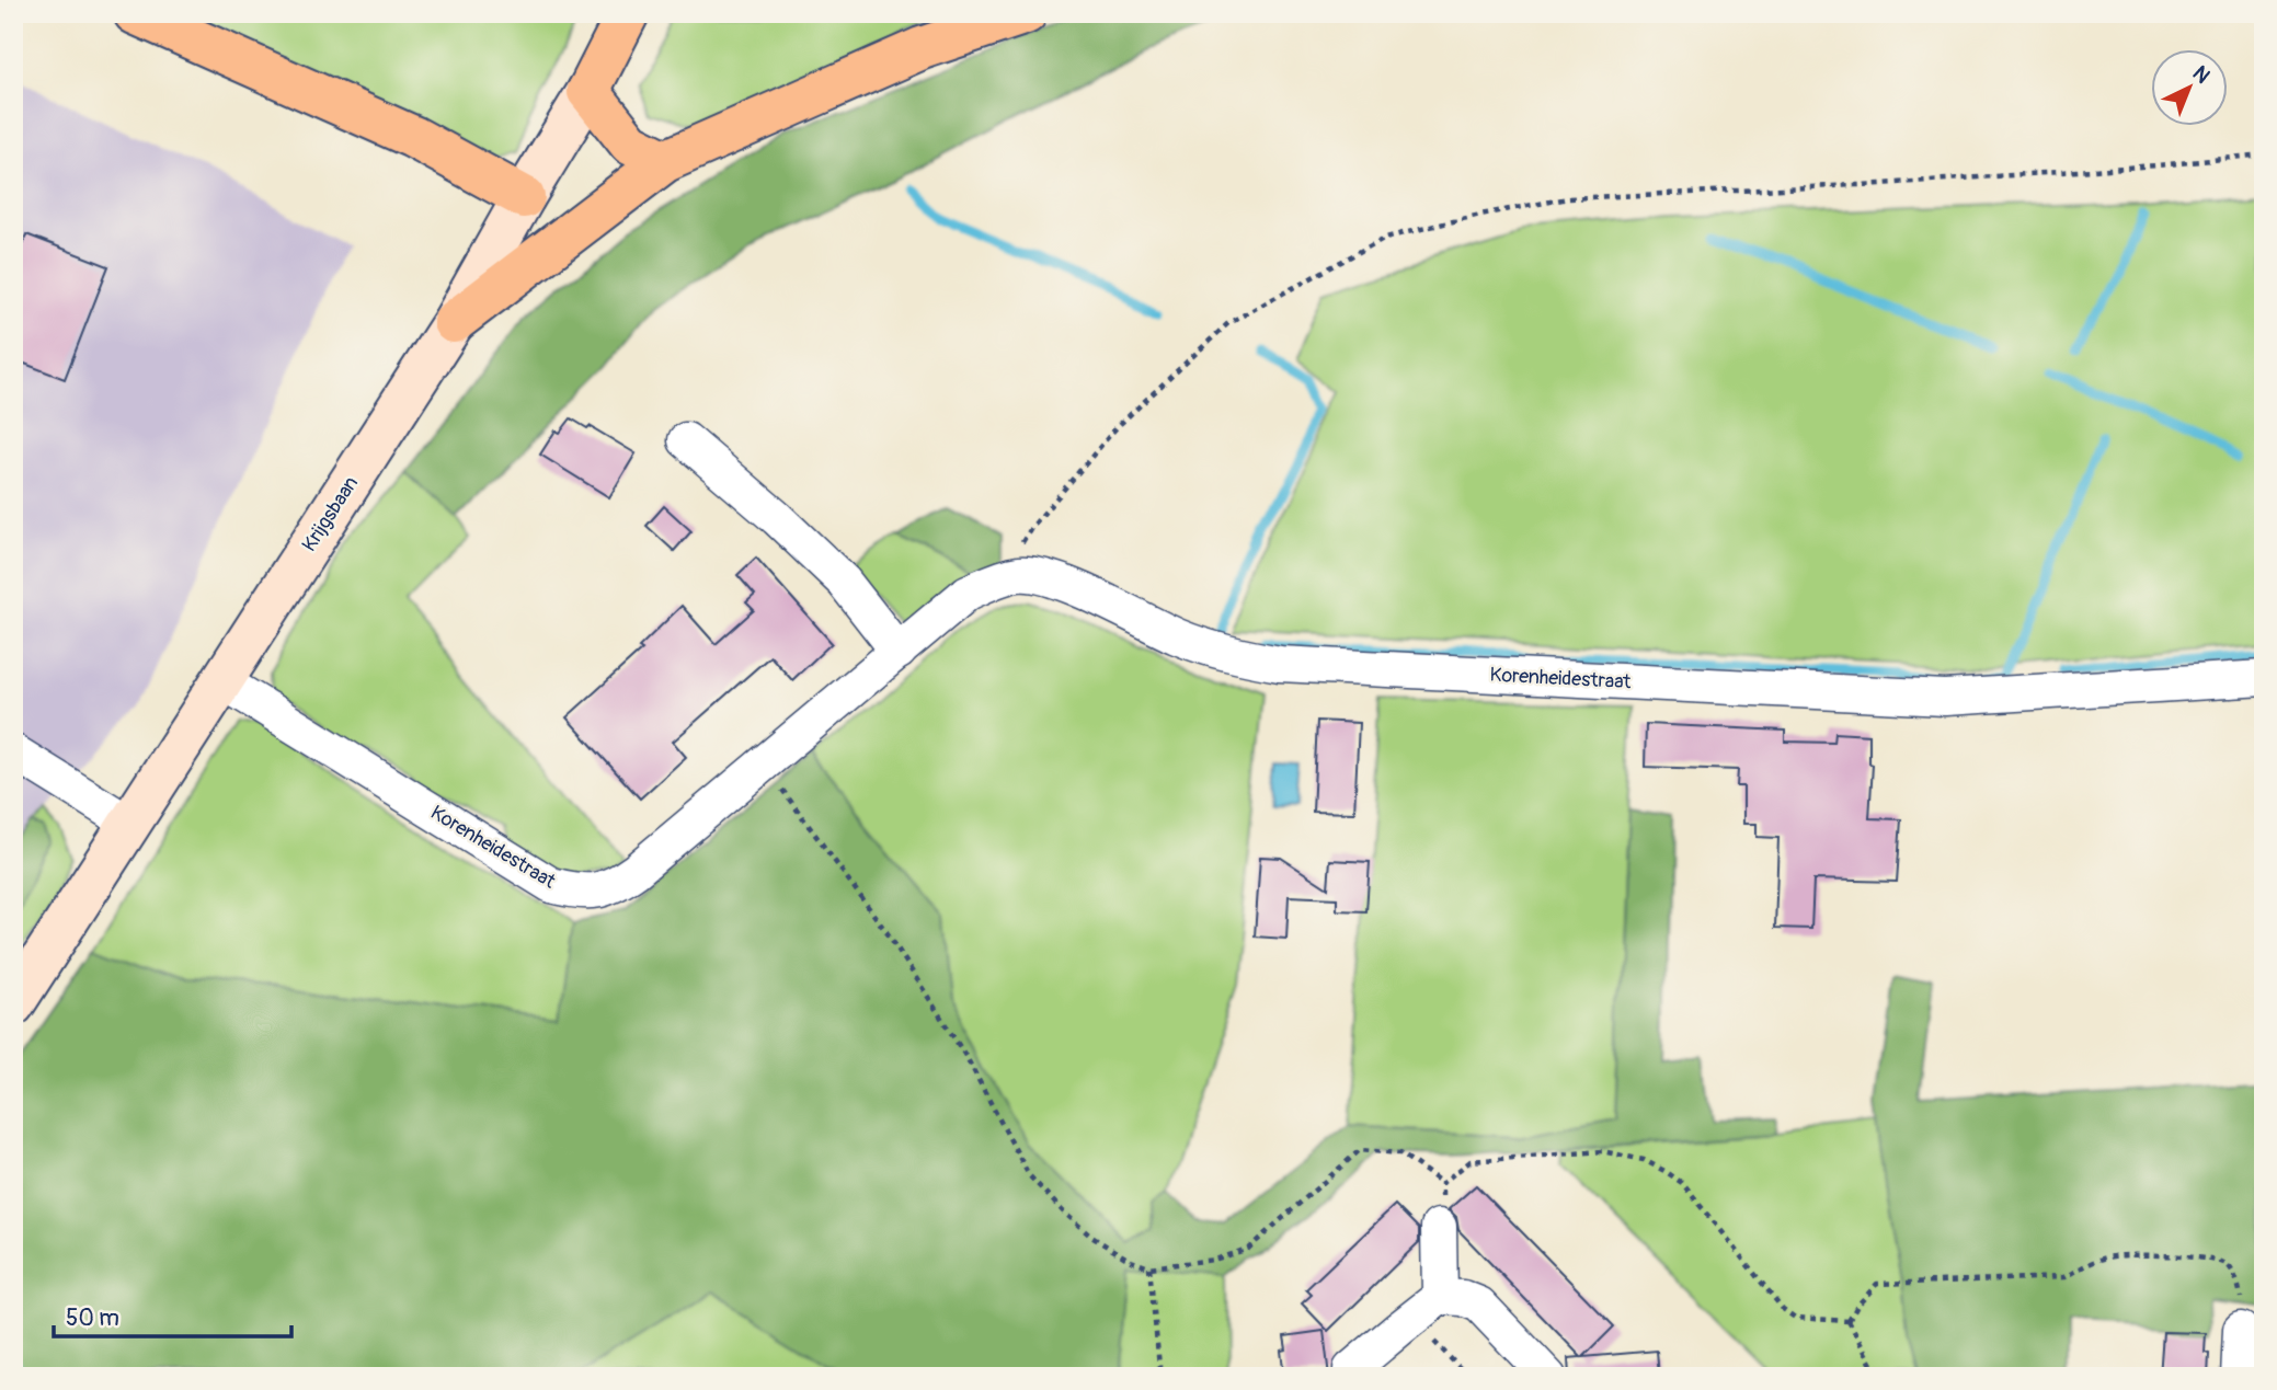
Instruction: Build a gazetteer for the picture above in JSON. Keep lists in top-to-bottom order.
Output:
{
  "streets": {
    "main road": ["Krijgsbaan"],
    "street": ["Korenheidestraat"]
  },
  "crossings": [
    ["Krijgsbaan", "Korenheidestraat"]
  ],
  "scale_bar": "50 m",
  "north": "top right"
}
